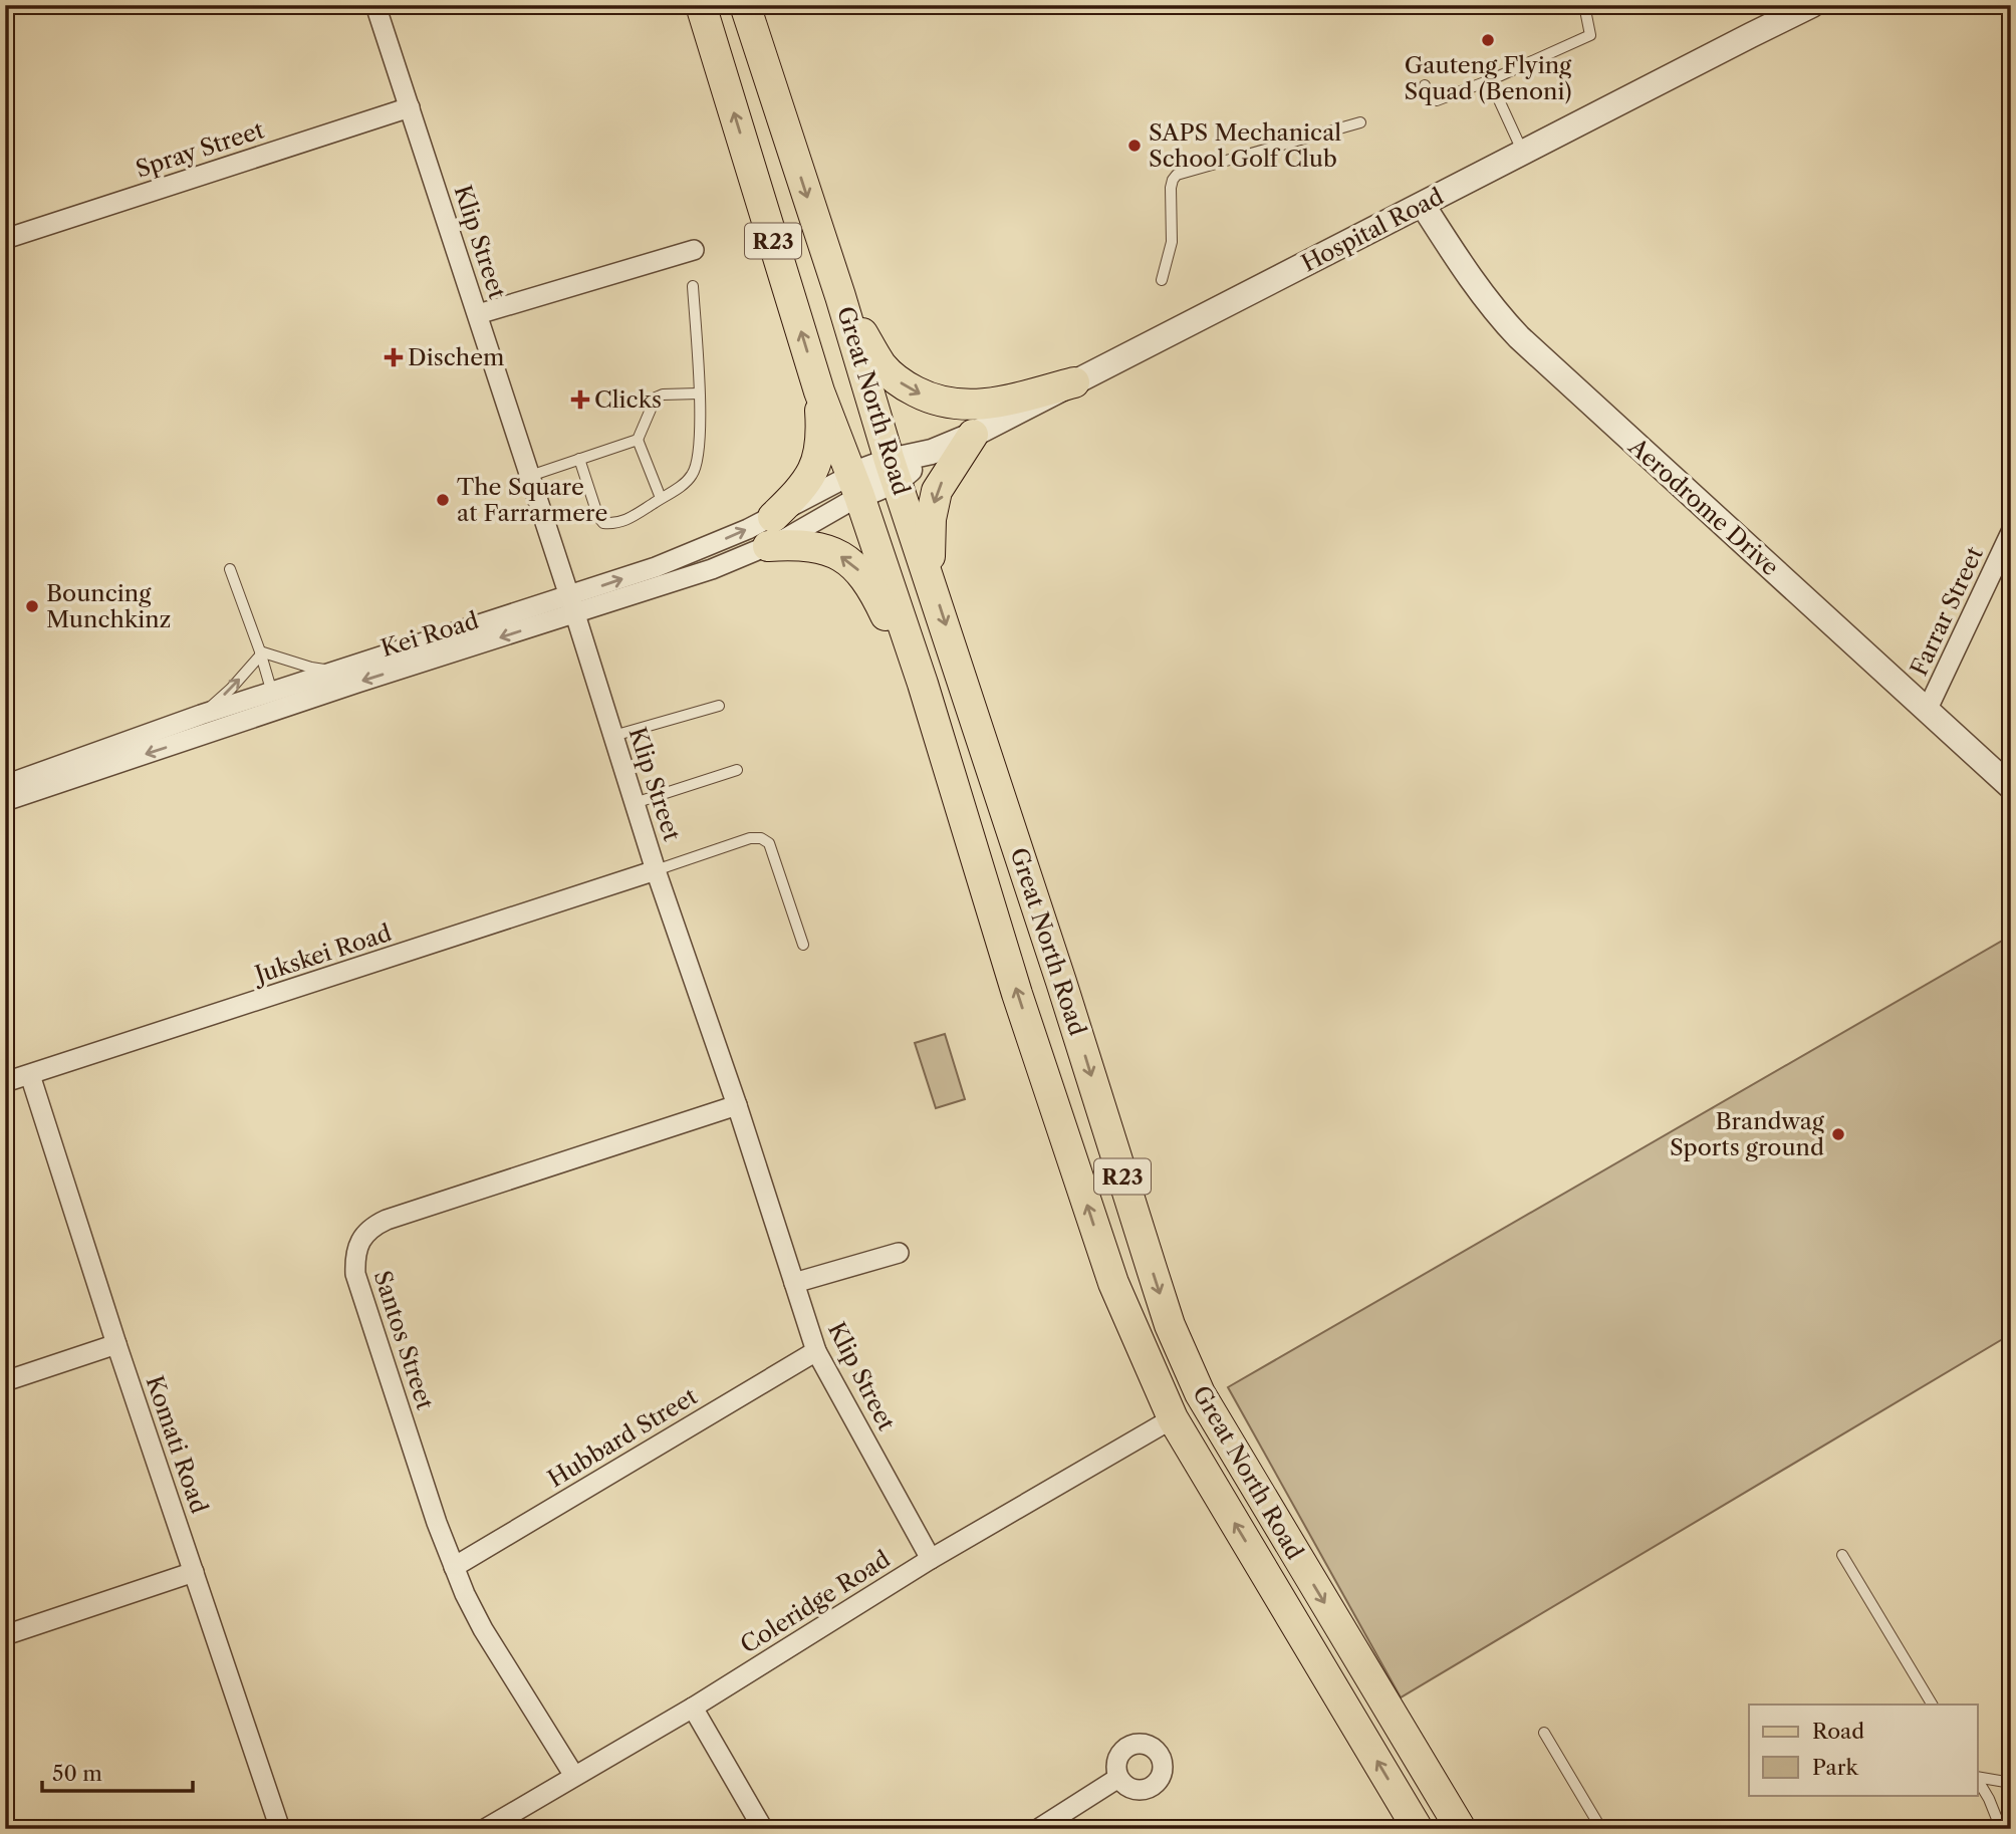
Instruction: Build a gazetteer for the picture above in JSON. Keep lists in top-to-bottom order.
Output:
{
  "streets": {
    "main road": ["R23", "Great North Road"],
    "street": [
      "Spray Street",
      "Hospital Road",
      "Klip Street",
      "Aerodrome Drive",
      "Farrar Street",
      "Kei Road",
      "Jukskei Road",
      "Santos Street",
      "Hubbard Street",
      "Komati Road",
      "Coleridge Road"
    ]
  },
  "crossings": [
    ["Spray Street", "Klip Street"],
    ["Hospital Road", "Great North Road"],
    ["Hospital Road", "Aerodrome Drive"],
    ["Hospital Road", "Kei Road"],
    ["Klip Street", "Kei Road"],
    ["Klip Street", "Jukskei Road"],
    ["Klip Street", "Santos Street"],
    ["Klip Street", "Hubbard Street"],
    ["Klip Street", "Coleridge Road"],
    ["Great North Road", "Kei Road"],
    ["Great North Road", "Coleridge Road"],
    ["Aerodrome Drive", "Farrar Street"],
    ["Jukskei Road", "Komati Road"],
    ["Santos Street", "Hubbard Street"],
    ["Santos Street", "Coleridge Road"]
  ],
  "places": {
    "other": [
      "Gauteng Flying Squad (Benoni)",
      "SAPS Mechanical School Golf Club",
      "The Square at Farrarmere",
      "Bouncing Munchkinz",
      "Brandwag Sports ground"
    ],
    "health": ["Dischem", "Clicks"]
  },
  "legend": ["Road", "Park"],
  "scale_bar": "50 m"
}
